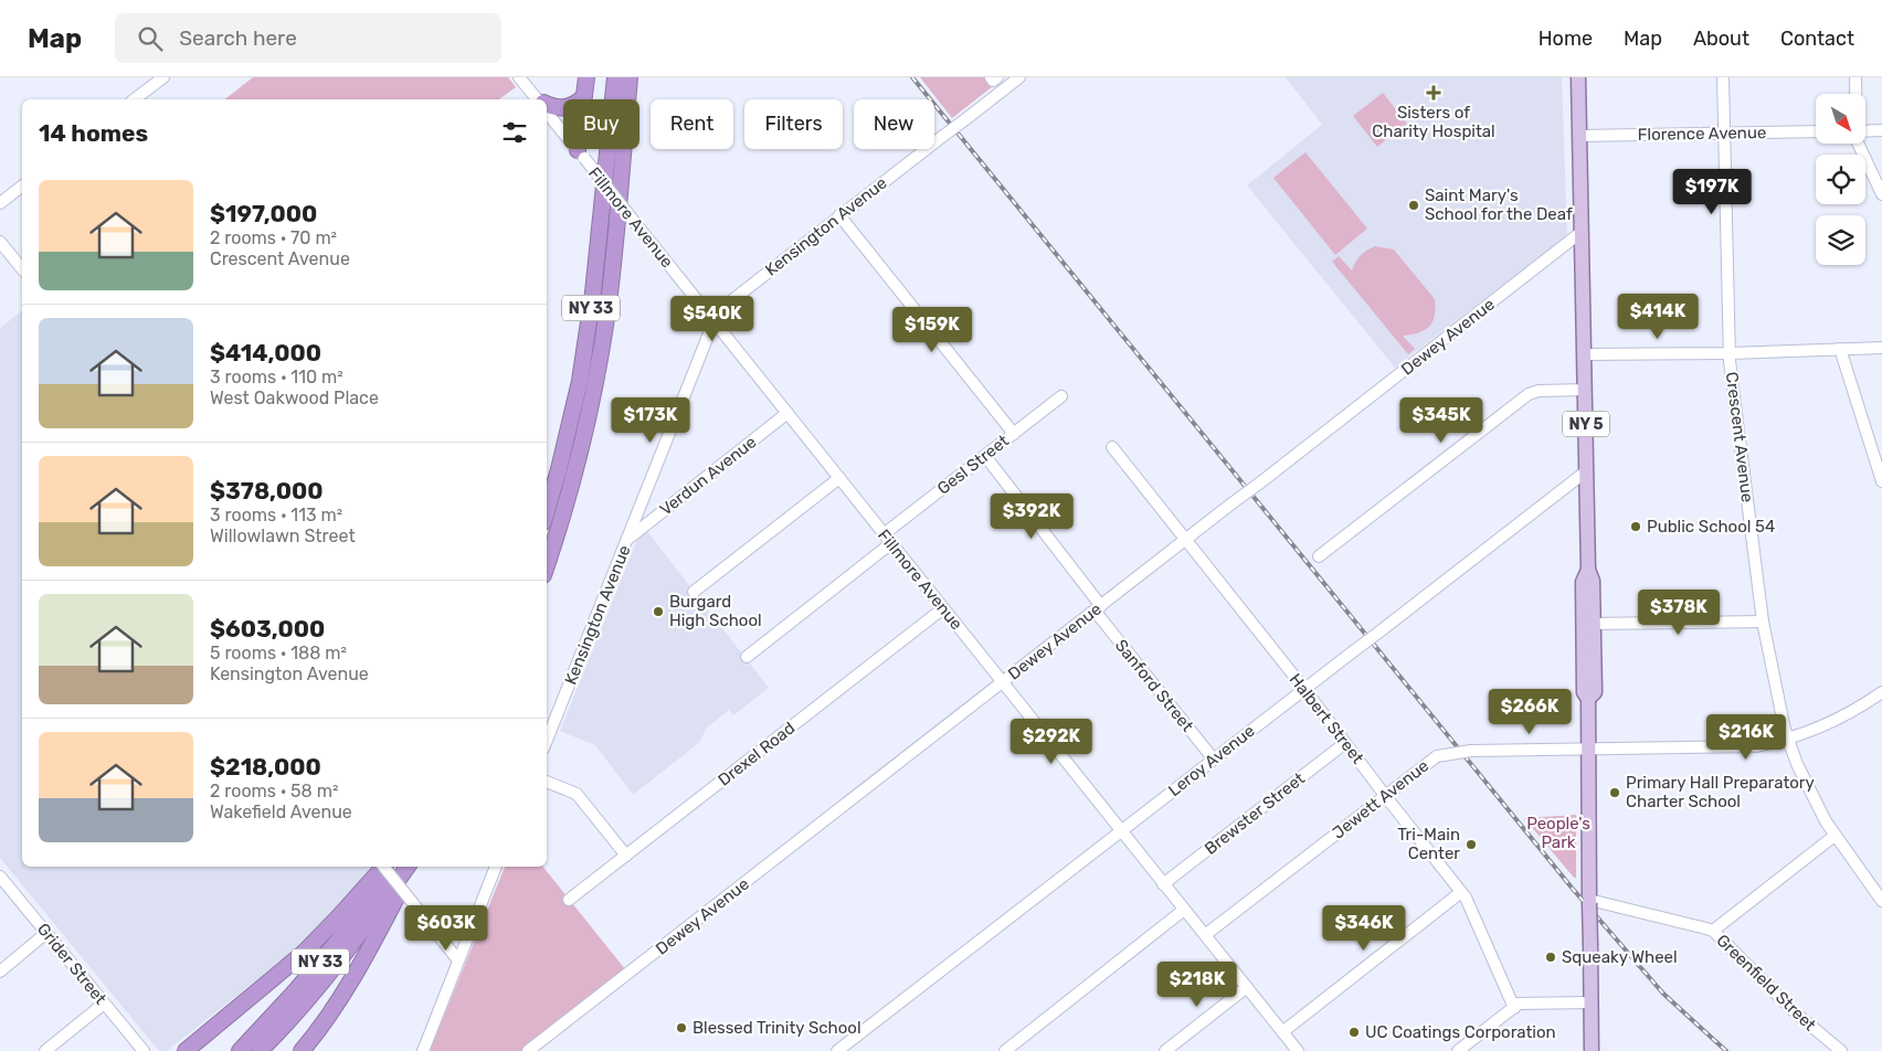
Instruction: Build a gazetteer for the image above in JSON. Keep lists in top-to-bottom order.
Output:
{
  "streets": {
    "highway": ["NY 33"],
    "main road": ["NY 5"],
    "street": [
      "Florence Avenue",
      "Fillmore Avenue",
      "Kensington Avenue",
      "Dewey Avenue",
      "Crescent Avenue",
      "Gesl Street",
      "Verdun Avenue",
      "Sanford Street",
      "Halbert Street",
      "Drexel Road",
      "Leroy Avenue",
      "Jewett Avenue",
      "Brewster Street",
      "Grider Street",
      "Greenfield Street"
    ]
  },
  "crossings": [
    ["Florence Avenue", "NY 5"],
    ["Florence Avenue", "Crescent Avenue"],
    ["Fillmore Avenue", "Kensington Avenue"],
    ["Fillmore Avenue", "Dewey Avenue"],
    ["Fillmore Avenue", "Gesl Street"],
    ["Fillmore Avenue", "Verdun Avenue"],
    ["Fillmore Avenue", "Drexel Road"],
    ["Fillmore Avenue", "Leroy Avenue"],
    ["Fillmore Avenue", "Jewett Avenue"],
    ["Fillmore Avenue", "Brewster Street"],
    ["Kensington Avenue", "Verdun Avenue"],
    ["Dewey Avenue", "NY 5"],
    ["Dewey Avenue", "Sanford Street"],
    ["Dewey Avenue", "Halbert Street"],
    ["NY 5", "Leroy Avenue"],
    ["NY 5", "Jewett Avenue"],
    ["NY 5", "Greenfield Street"],
    ["Crescent Avenue", "Jewett Avenue"],
    ["Gesl Street", "Sanford Street"],
    ["Sanford Street", "Leroy Avenue"],
    ["Halbert Street", "Leroy Avenue"],
    ["Halbert Street", "Jewett Avenue"],
    ["Halbert Street", "Brewster Street"]
  ],
  "parks": ["People's Park"],
  "places": {
    "health": ["Sisters of Charity Hospital"],
    "other": [
      "Saint Mary's School for the Deaf",
      "Public School 54",
      "Burgard High School",
      "Primary Hall Preparatory Charter School",
      "Tri-Main Center",
      "Squeaky Wheel",
      "Blessed Trinity School",
      "UC Coatings Corporation"
    ]
  },
  "north": "bottom right",
  "page": {
    "header": "Map",
    "search": "Search here",
    "nav": [
      "Home",
      "Map",
      "About",
      "Contact"
    ],
    "chip": [
      "Buy",
      "Rent",
      "Filters",
      "New"
    ],
    "heading": "14 homes",
    "list": [
      {
        "name": "$197,000",
        "note": "2 rooms · 70 m² · Crescent Avenue"
      },
      {
        "name": "$414,000",
        "note": "3 rooms · 110 m² · West Oakwood Place"
      },
      {
        "name": "$378,000",
        "note": "3 rooms · 113 m² · Willowlawn Street"
      },
      {
        "name": "$603,000",
        "note": "5 rooms · 188 m² · Kensington Avenue"
      },
      {
        "name": "$218,000",
        "note": "2 rooms · 58 m² · Wakefield Avenue"
      }
    ],
    "price": [
      "$197K",
      "$414K",
      "$540K",
      "$159K",
      "$173K",
      "$345K",
      "$392K",
      "$378K",
      "$266K",
      "$216K",
      "$292K",
      "$603K",
      "$346K",
      "$218K"
    ]
  }
}
